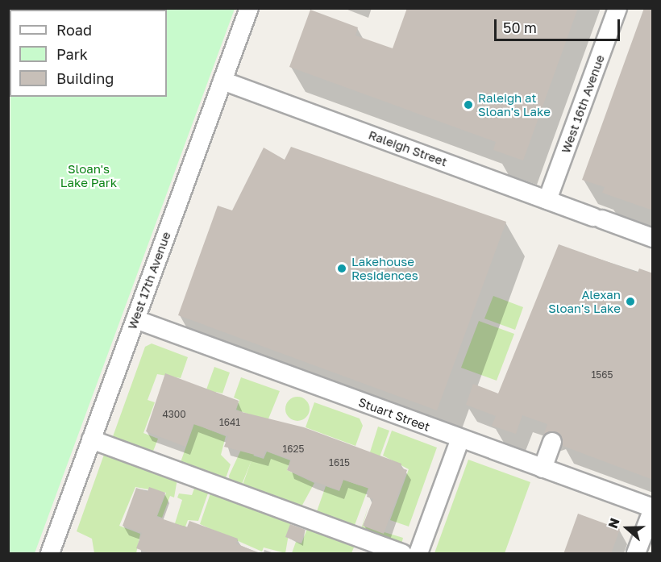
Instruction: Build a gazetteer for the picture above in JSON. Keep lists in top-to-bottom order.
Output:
{
  "streets": {
    "street": [
      "West 16th Avenue",
      "Raleigh Street",
      "West 17th Avenue",
      "Stuart Street"
    ]
  },
  "crossings": [
    ["West 16th Avenue", "Raleigh Street"],
    ["Raleigh Street", "West 17th Avenue"],
    ["West 17th Avenue", "Stuart Street"]
  ],
  "parks": ["Sloan's Lake Park"],
  "places": ["Raleigh at Sloan's Lake", "Lakehouse Residences", "Alexan Sloan's Lake"],
  "house_numbers": [
    "1565",
    "4300",
    "1641",
    "1625",
    "1615"
  ],
  "legend": ["Road", "Park", "Building"],
  "scale_bar": "50 m",
  "north": "left"
}
